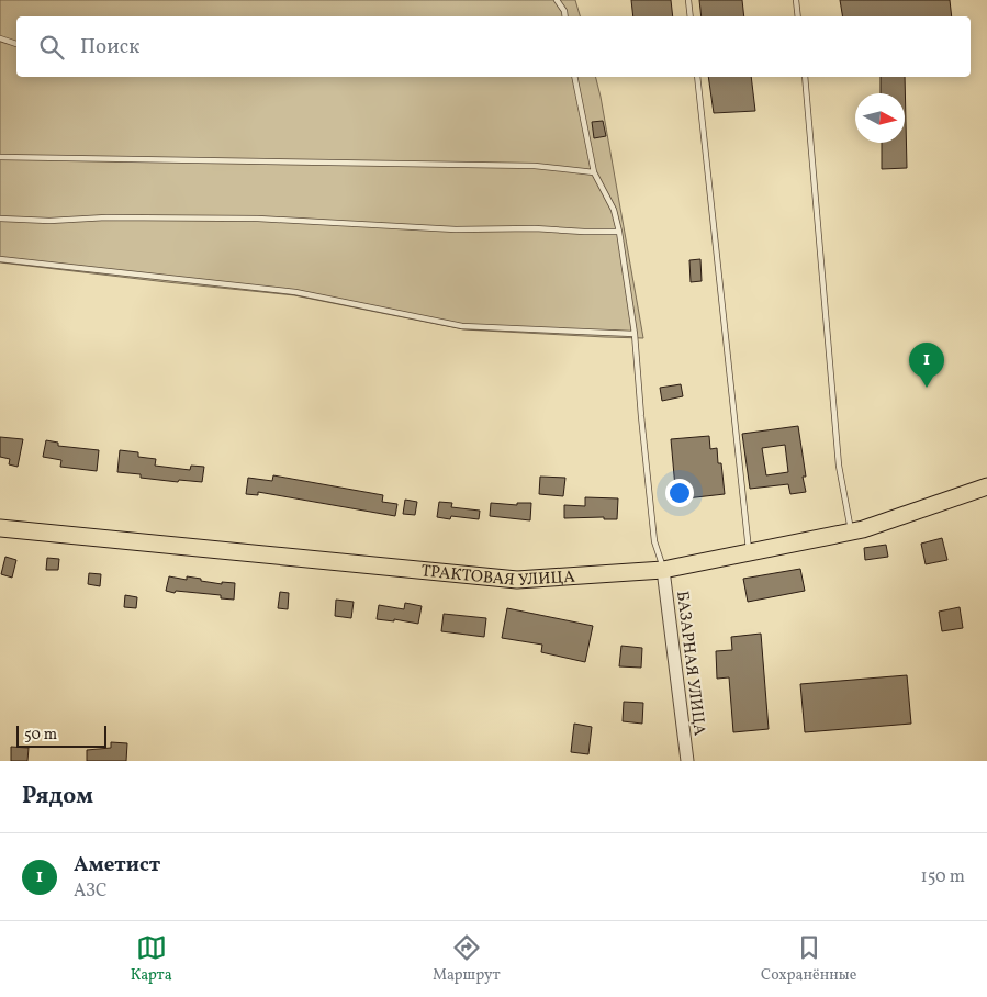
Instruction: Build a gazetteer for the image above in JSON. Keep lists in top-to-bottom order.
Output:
{
  "streets": {
    "main road": ["ТРАКТОВАЯ УЛИЦА"],
    "street": ["БАЗАРНАЯ УЛИЦА"]
  },
  "crossings": [
    ["ТРАКТОВАЯ УЛИЦА", "БАЗАРНАЯ УЛИЦА"]
  ],
  "scale_bar": "50 m",
  "north": "right",
  "page": {
    "search": "Поиск",
    "pins": "1",
    "scale": "50 m",
    "heading": "Рядом",
    "list": [
      {
        "mark": "1",
        "name": "Аметист",
        "note": "АЗС",
        "value": "150 m"
      }
    ],
    "nav": ["Карта", "Маршрут", "Сохранённые"]
  }
}
